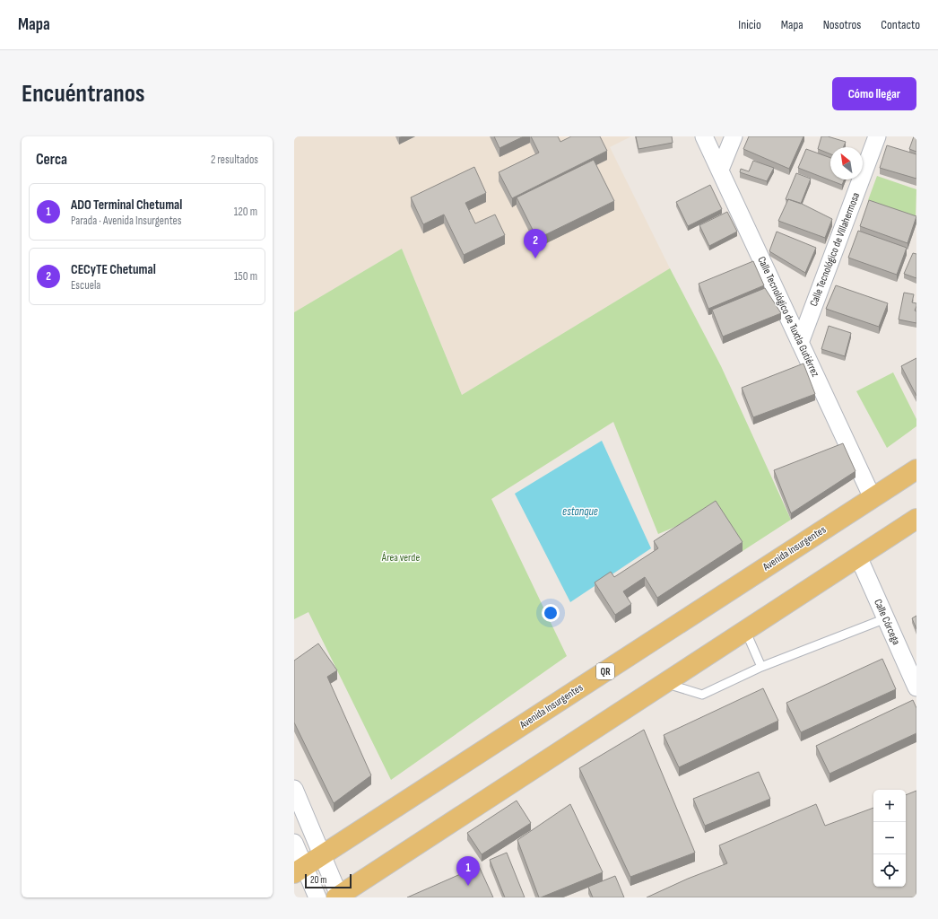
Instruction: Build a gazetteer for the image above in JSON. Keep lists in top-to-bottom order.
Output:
{
  "streets": {
    "main road": ["Avenida Insurgentes", "QR"],
    "street": ["Calle Tecnológico de Villahermosa", "Calle Tecnológico de Tuxtla Gutiérrez", "Calle Córcega"]
  },
  "crossings": [
    ["Calle Tecnológico de Villahermosa", "Calle Tecnológico de Tuxtla Gutiérrez"],
    ["Calle Tecnológico de Tuxtla Gutiérrez", "Avenida Insurgentes"]
  ],
  "water": ["estanque"],
  "parks": ["Área verde"],
  "scale_bar": "20 m",
  "north": "top left",
  "page": {
    "header": "Mapa",
    "nav": [
      "Inicio",
      "Mapa",
      "Nosotros",
      "Contacto"
    ],
    "buttons": "Cómo llegar",
    "title": "Encuéntranos",
    "heading": ["Cerca", "2 resultados"],
    "list": [
      {
        "mark": "1",
        "name": "ADO Terminal Chetumal",
        "note": "Parada · Avenida Insurgentes",
        "value": "120 m"
      },
      {
        "mark": "2",
        "name": "CECyTE Chetumal",
        "note": "Escuela",
        "value": "150 m"
      }
    ],
    "pins": ["2", "1"],
    "map_buttons": ["+", "−"],
    "scale": "20 m"
  }
}
